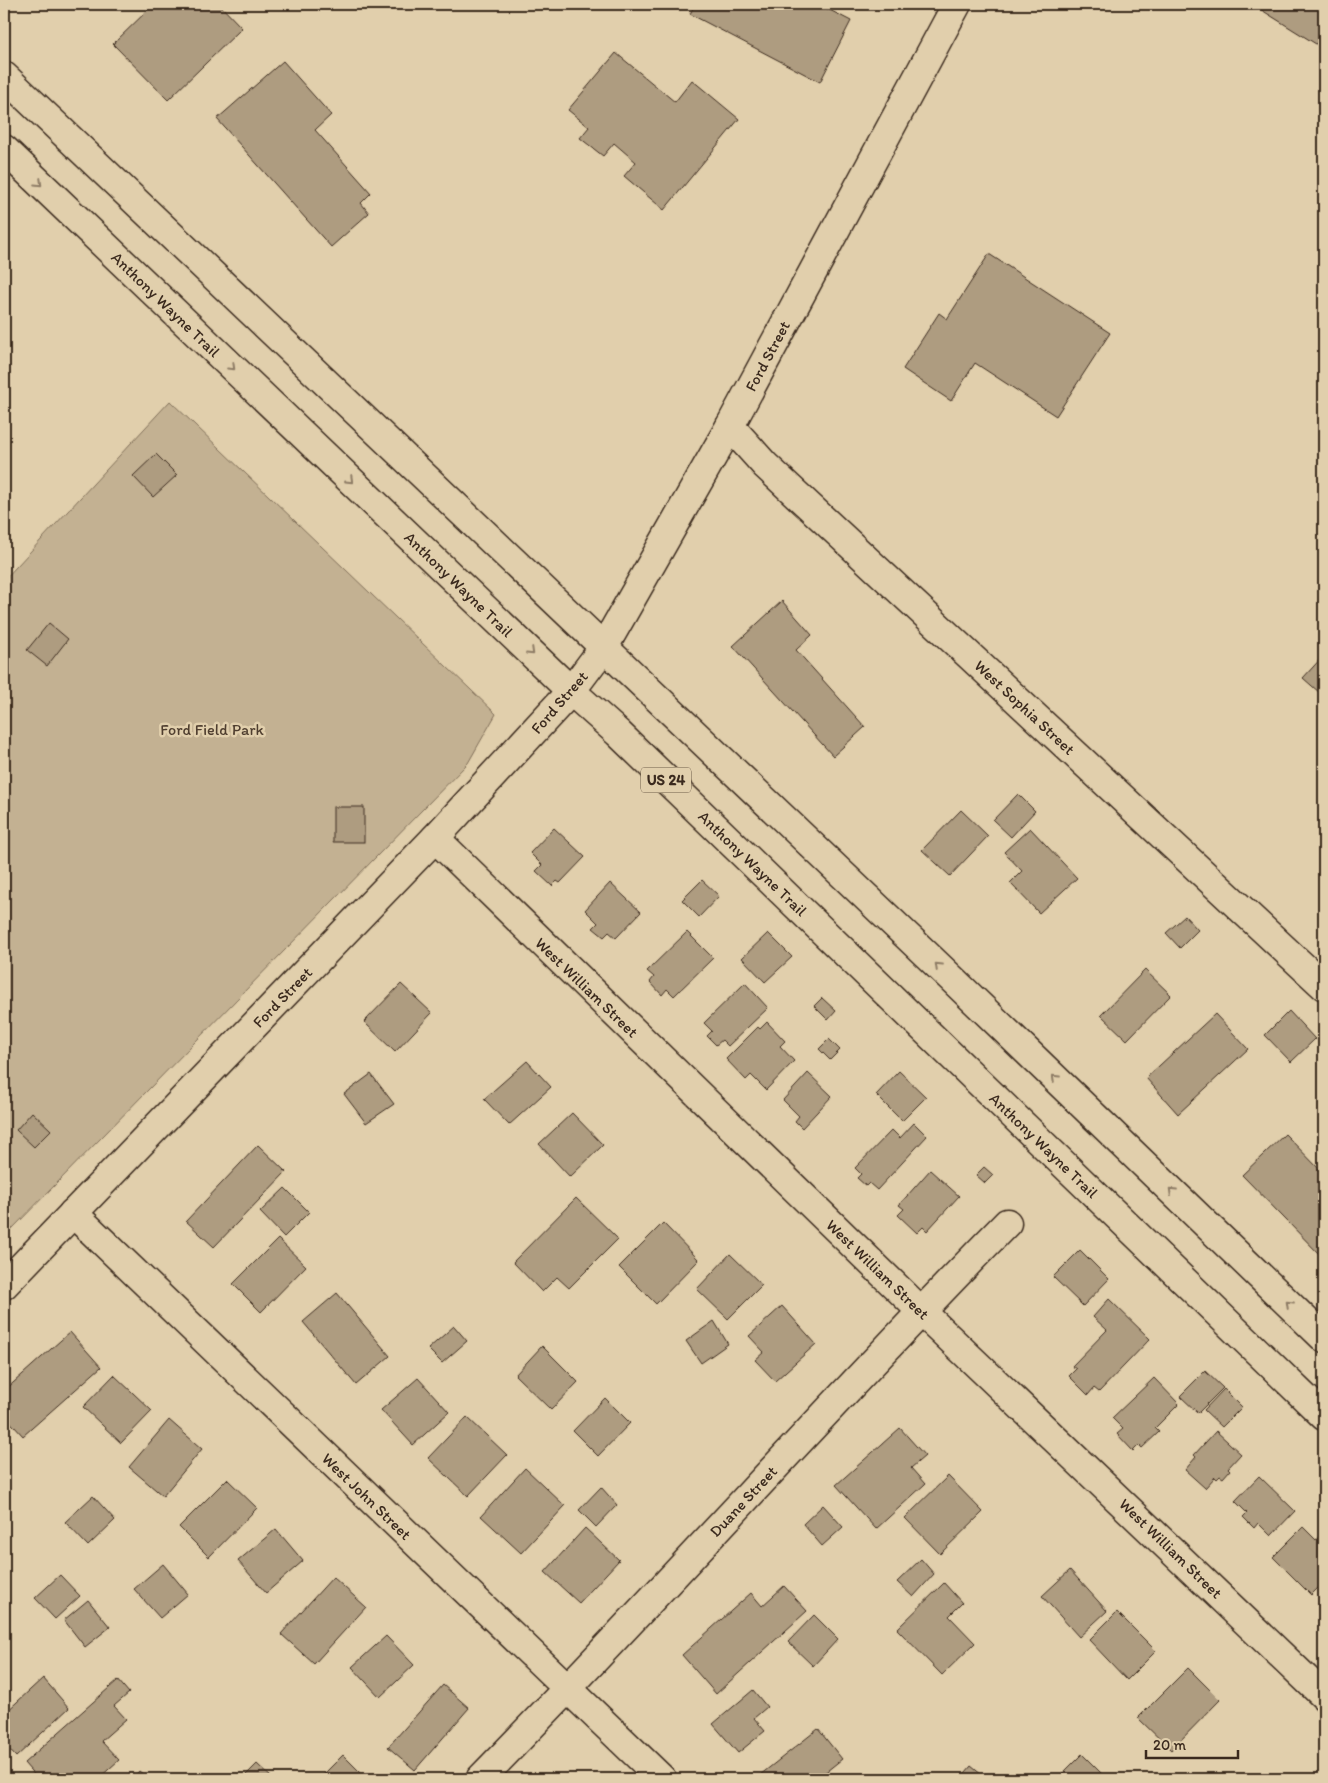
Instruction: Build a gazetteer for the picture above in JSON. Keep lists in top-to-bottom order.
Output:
{
  "streets": {
    "main road": [
      "Anthony Wayne Trail",
      "Ford Street",
      "West Sophia Street",
      "US 24",
      "West William Street",
      "West John Street",
      "Duane Street"
    ]
  },
  "crossings": [
    ["Anthony Wayne Trail", "Ford Street"],
    ["Ford Street", "West Sophia Street"],
    ["Ford Street", "West William Street"],
    ["Ford Street", "West John Street"],
    ["West William Street", "Duane Street"],
    ["West John Street", "Duane Street"]
  ],
  "parks": ["Ford Field Park"],
  "scale_bar": "20 m"
}
